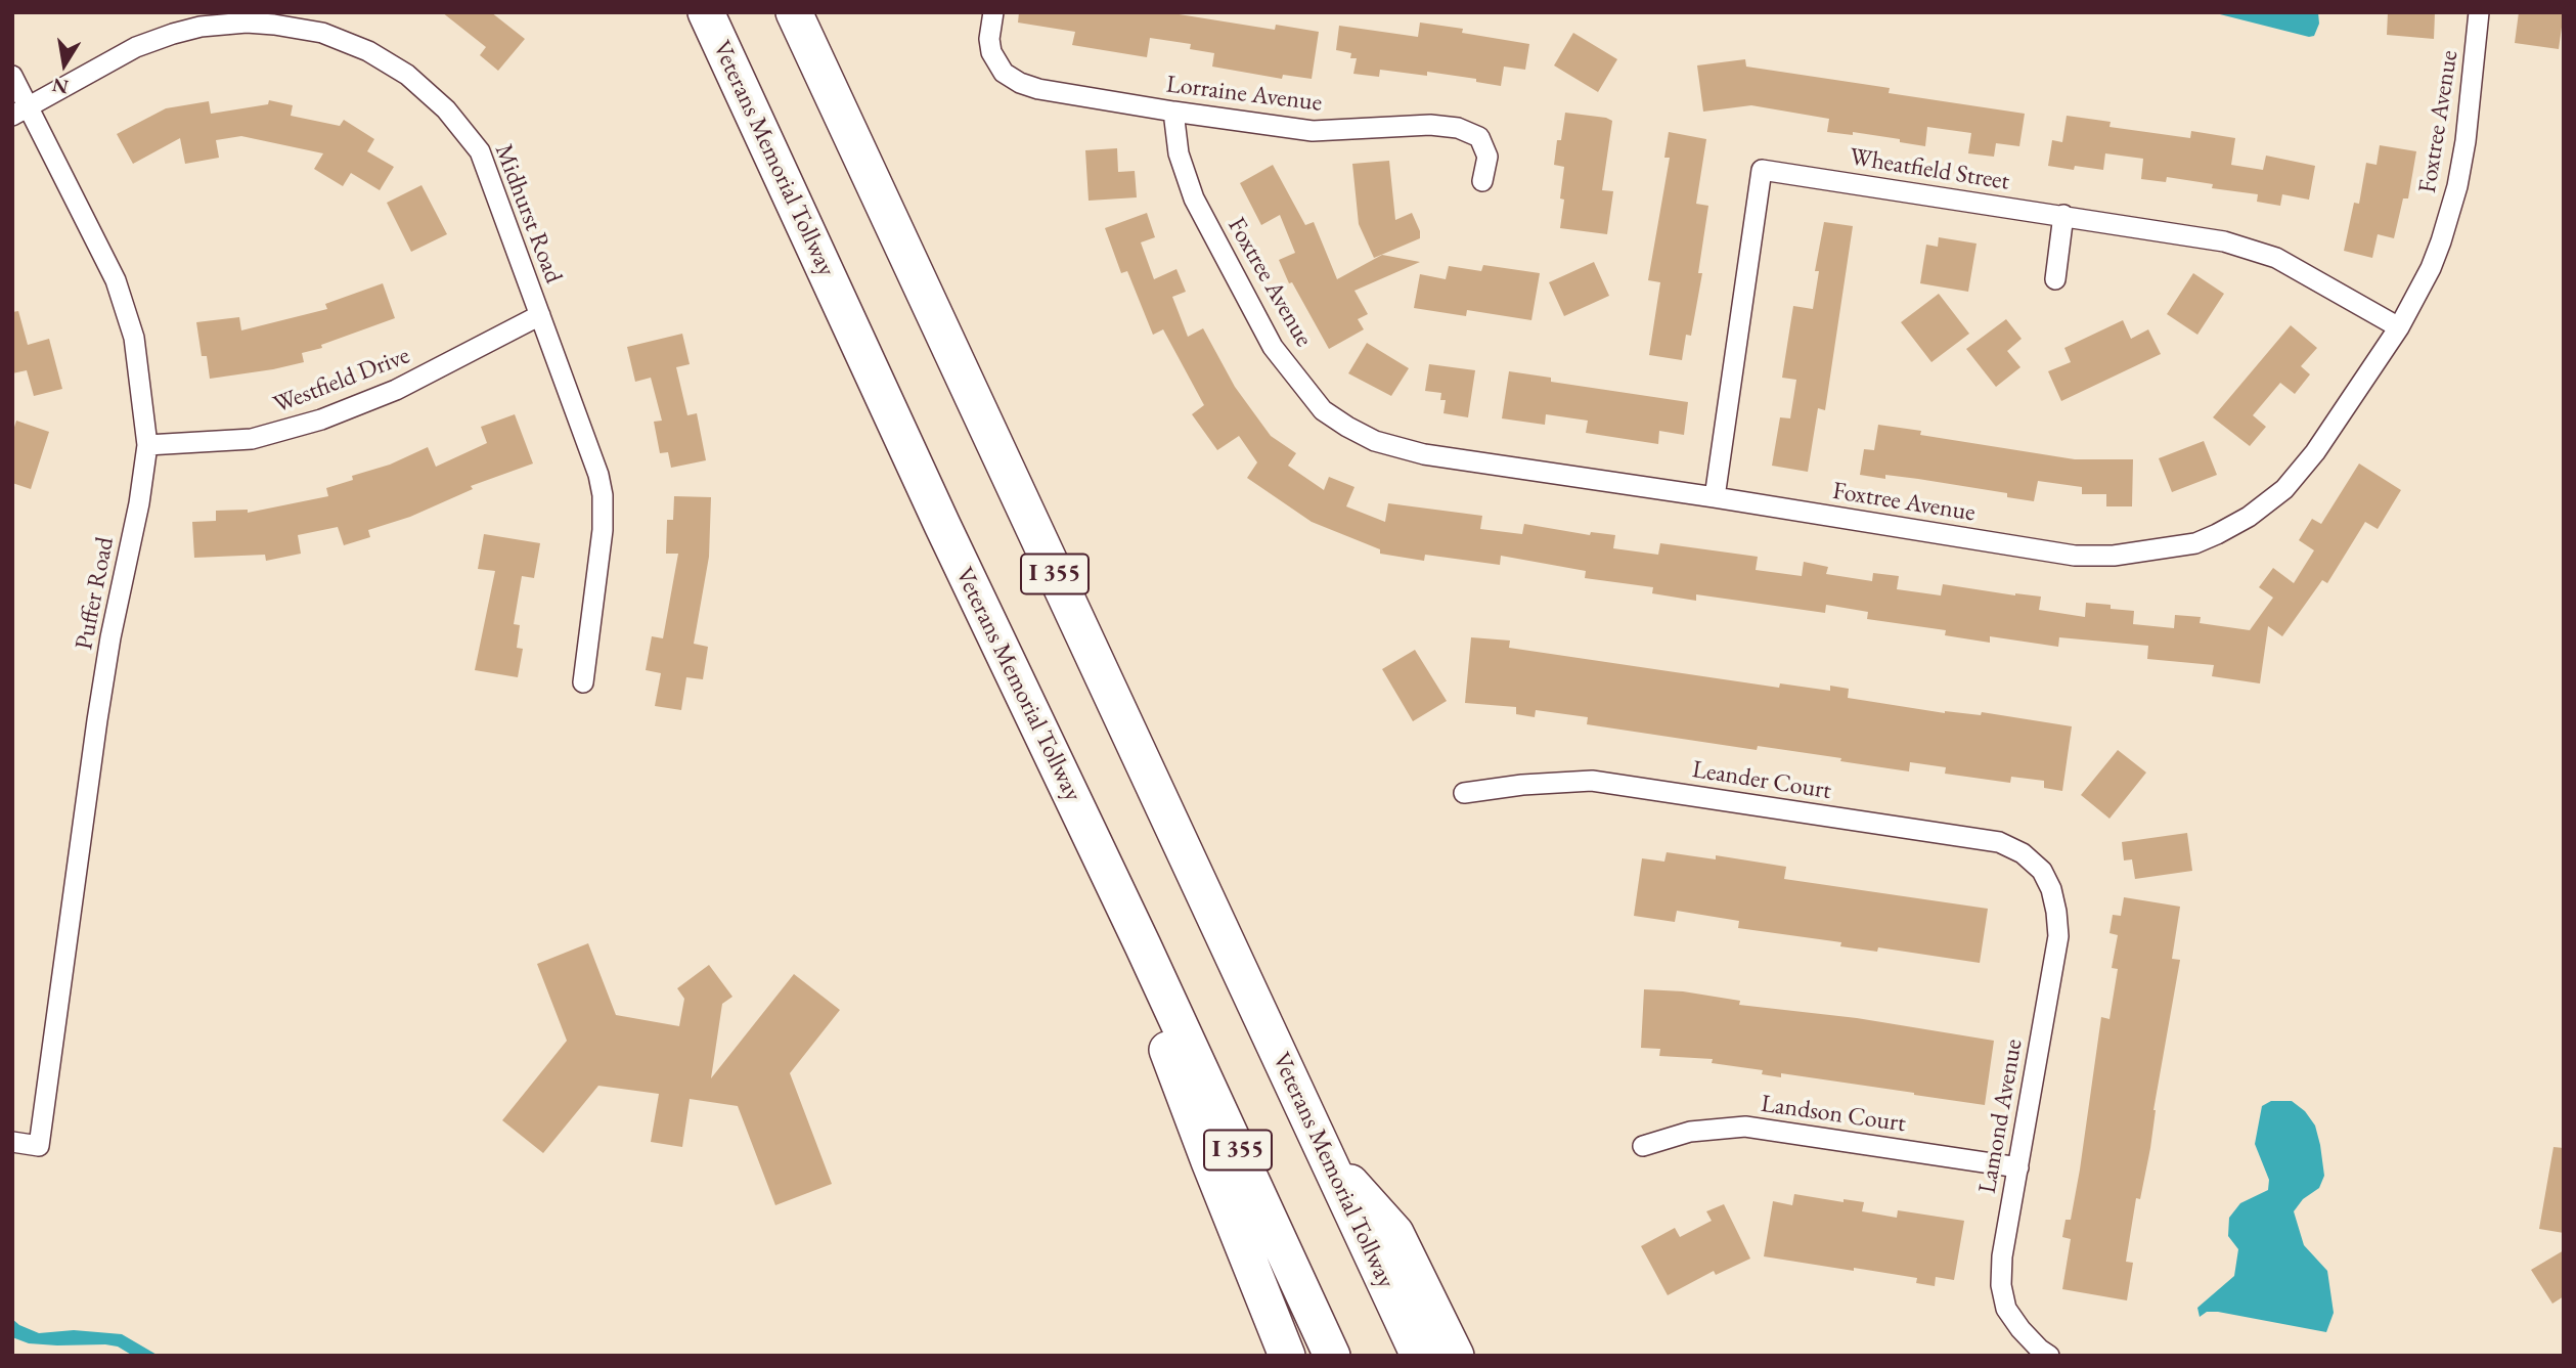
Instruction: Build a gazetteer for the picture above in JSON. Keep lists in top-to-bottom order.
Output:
{
  "streets": {
    "highway": ["Veterans Memorial Tollway", "I 355"],
    "street": [
      "Lorraine Avenue",
      "Foxtree Avenue",
      "Wheatfield Street",
      "Midhurst Road",
      "Westfield Drive",
      "Puffer Road",
      "Leander Court",
      "Landson Court",
      "Lamond Avenue"
    ]
  },
  "crossings": [
    ["Lorraine Avenue", "Foxtree Avenue"],
    ["Foxtree Avenue", "Wheatfield Street"],
    ["Midhurst Road", "Westfield Drive"],
    ["Midhurst Road", "Puffer Road"],
    ["Westfield Drive", "Puffer Road"],
    ["Leander Court", "Lamond Avenue"],
    ["Landson Court", "Lamond Avenue"]
  ],
  "north": "bottom"
}
